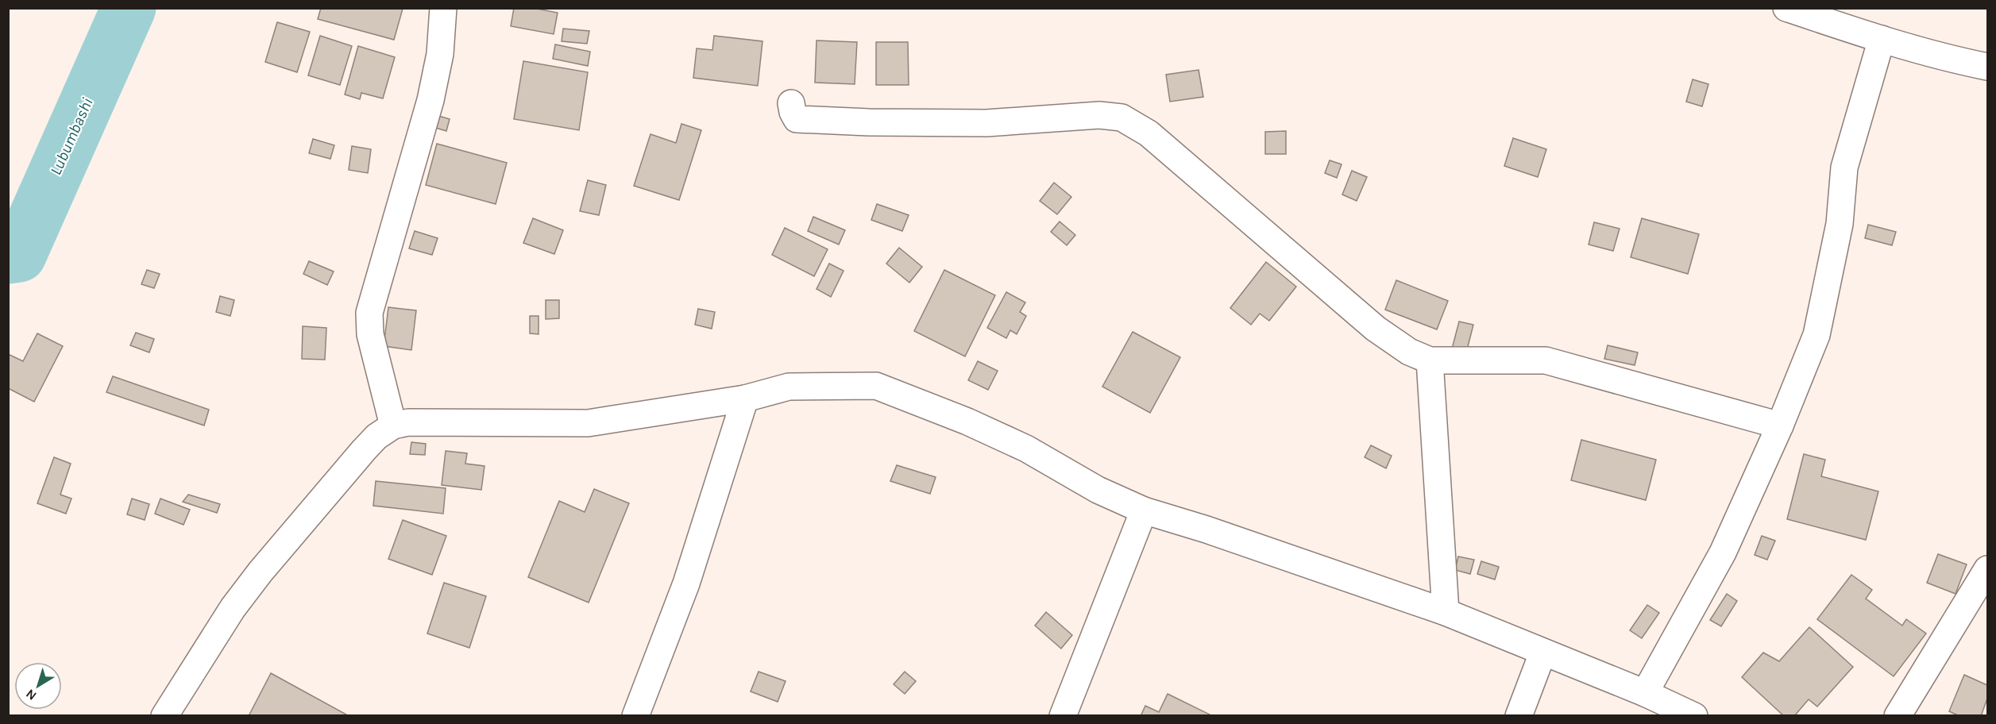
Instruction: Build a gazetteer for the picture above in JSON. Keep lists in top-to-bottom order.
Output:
{
  "water": ["Lubumbashi"],
  "north": "bottom left"
}
